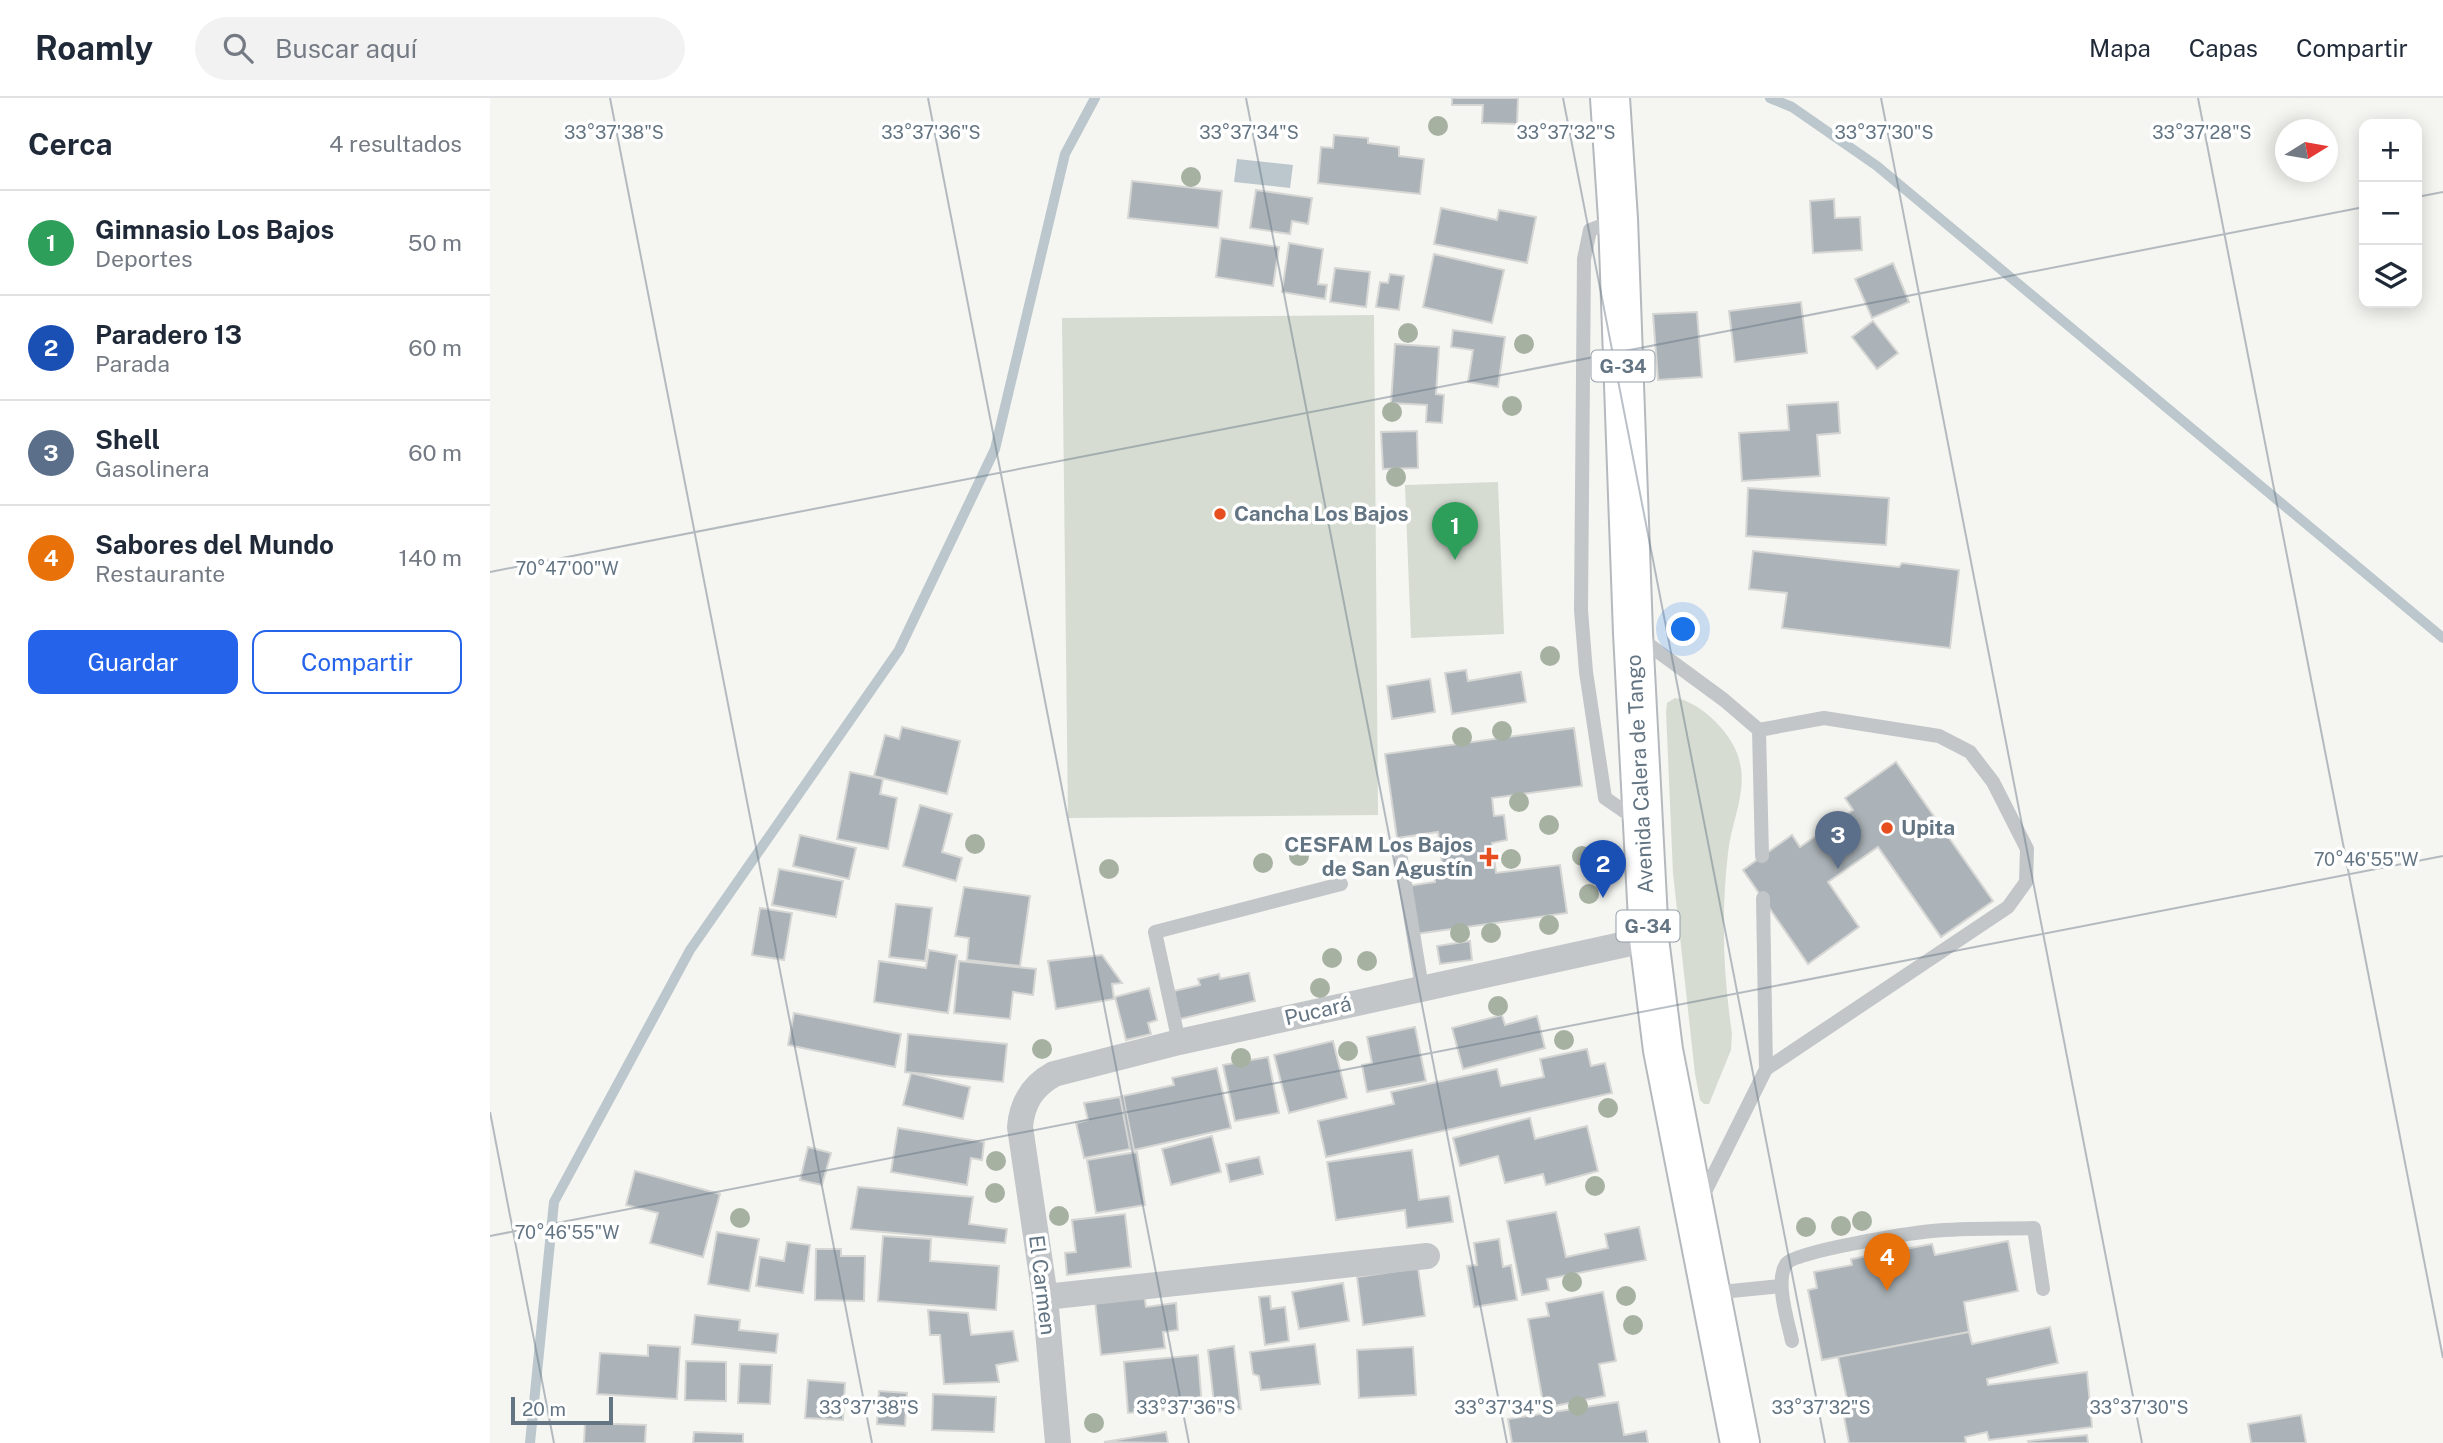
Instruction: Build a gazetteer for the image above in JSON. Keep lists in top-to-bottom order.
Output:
{
  "streets": {
    "main road": ["G-34", "Avenida Calera de Tango"],
    "street": ["Pucará", "El Carmen"]
  },
  "crossings": [
    ["Avenida Calera de Tango", "Pucará"],
    ["Pucará", "El Carmen"]
  ],
  "places": {
    "other": ["Cancha Los Bajos", "Upita"],
    "health": ["CESFAM Los Bajos de San Agustín"]
  },
  "scale_bar": "20 m",
  "north": "right",
  "page": {
    "header": "Roamly",
    "search": "Buscar aquí",
    "nav": ["Mapa", "Capas", "Compartir"],
    "heading": ["Cerca", "4 resultados"],
    "map_buttons": ["+", "−"],
    "list": [
      {
        "mark": "1",
        "name": "Gimnasio Los Bajos",
        "note": "Deportes",
        "value": "50 m"
      },
      {
        "mark": "2",
        "name": "Paradero 13",
        "note": "Parada",
        "value": "60 m"
      },
      {
        "mark": "3",
        "name": "Shell",
        "note": "Gasolinera",
        "value": "60 m"
      },
      {
        "mark": "4",
        "name": "Sabores del Mundo",
        "note": "Restaurante",
        "value": "140 m"
      }
    ],
    "pins": [
      "1",
      "3",
      "2",
      "4"
    ],
    "buttons": ["Guardar", "Compartir"],
    "scale": "20 m"
  },
  "coordinates": [
    "33°37'38\"S",
    "33°37'36\"S",
    "33°37'34\"S",
    "33°37'32\"S",
    "33°37'30\"S",
    "33°37'28\"S",
    "70°47'00\"W",
    "70°46'55\"W"
  ]
}
